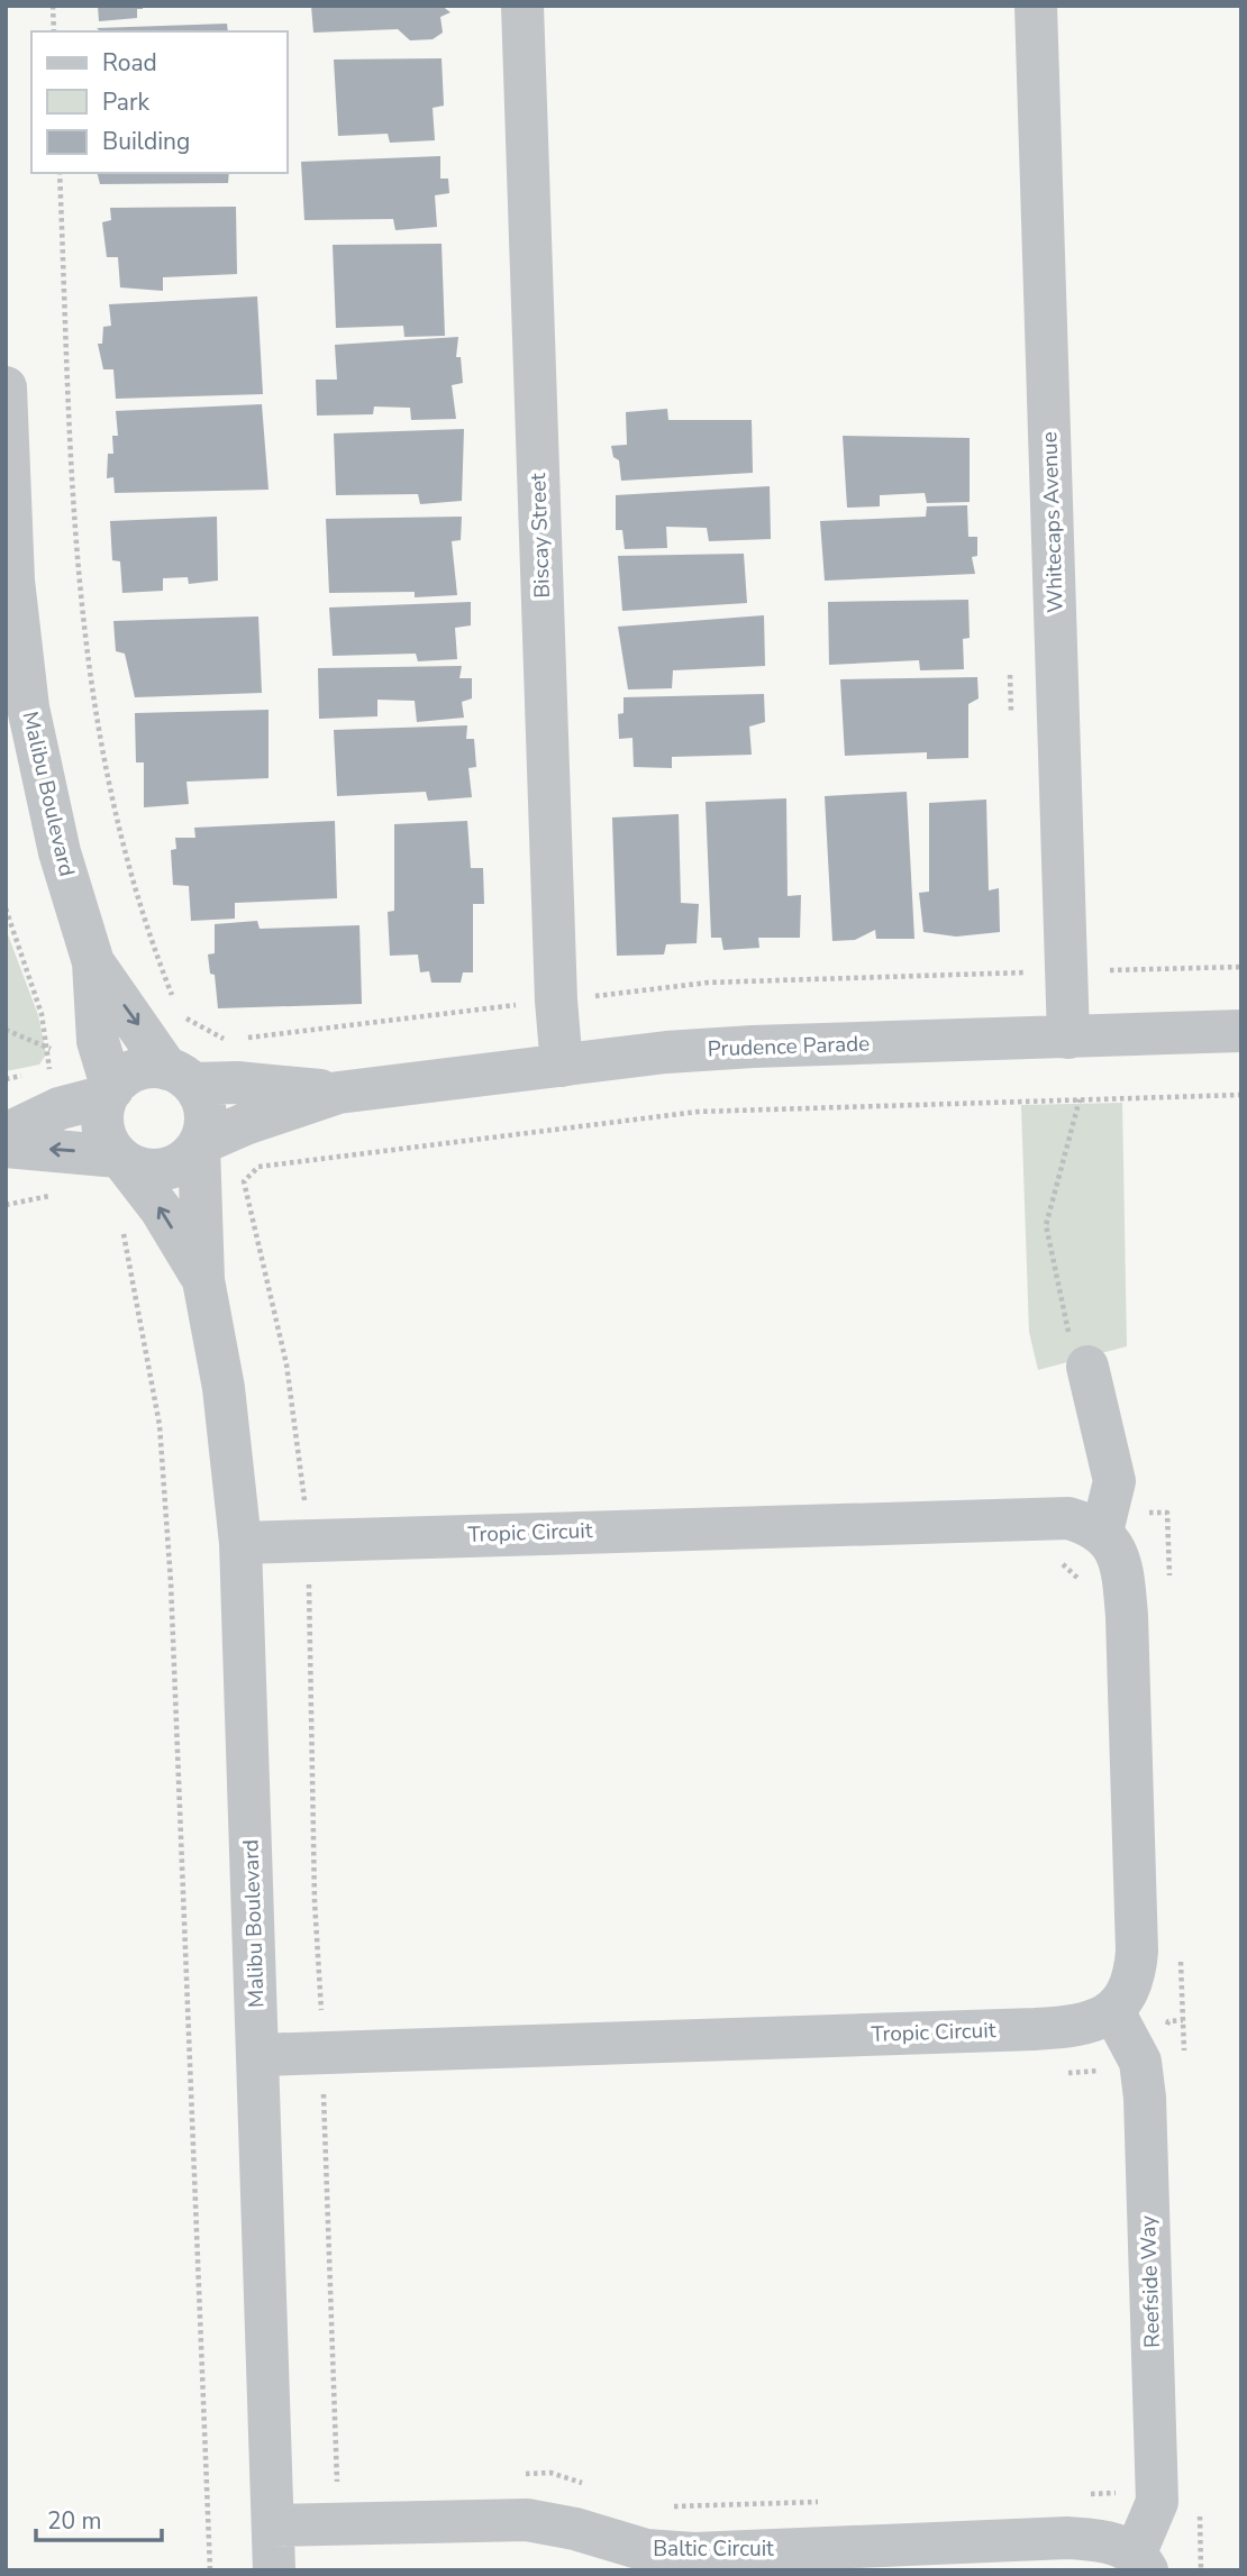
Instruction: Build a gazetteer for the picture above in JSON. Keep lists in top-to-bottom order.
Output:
{
  "streets": {
    "street": [
      "Whitecaps Avenue",
      "Biscay Street",
      "Malibu Boulevard",
      "Prudence Parade",
      "Tropic Circuit",
      "Reefside Way",
      "Baltic Circuit"
    ]
  },
  "crossings": [
    ["Whitecaps Avenue", "Prudence Parade"],
    ["Biscay Street", "Prudence Parade"],
    ["Malibu Boulevard", "Prudence Parade"],
    ["Malibu Boulevard", "Tropic Circuit"],
    ["Malibu Boulevard", "Baltic Circuit"],
    ["Tropic Circuit", "Reefside Way"],
    ["Reefside Way", "Baltic Circuit"]
  ],
  "legend": ["Road", "Park", "Building"],
  "scale_bar": "20 m"
}
